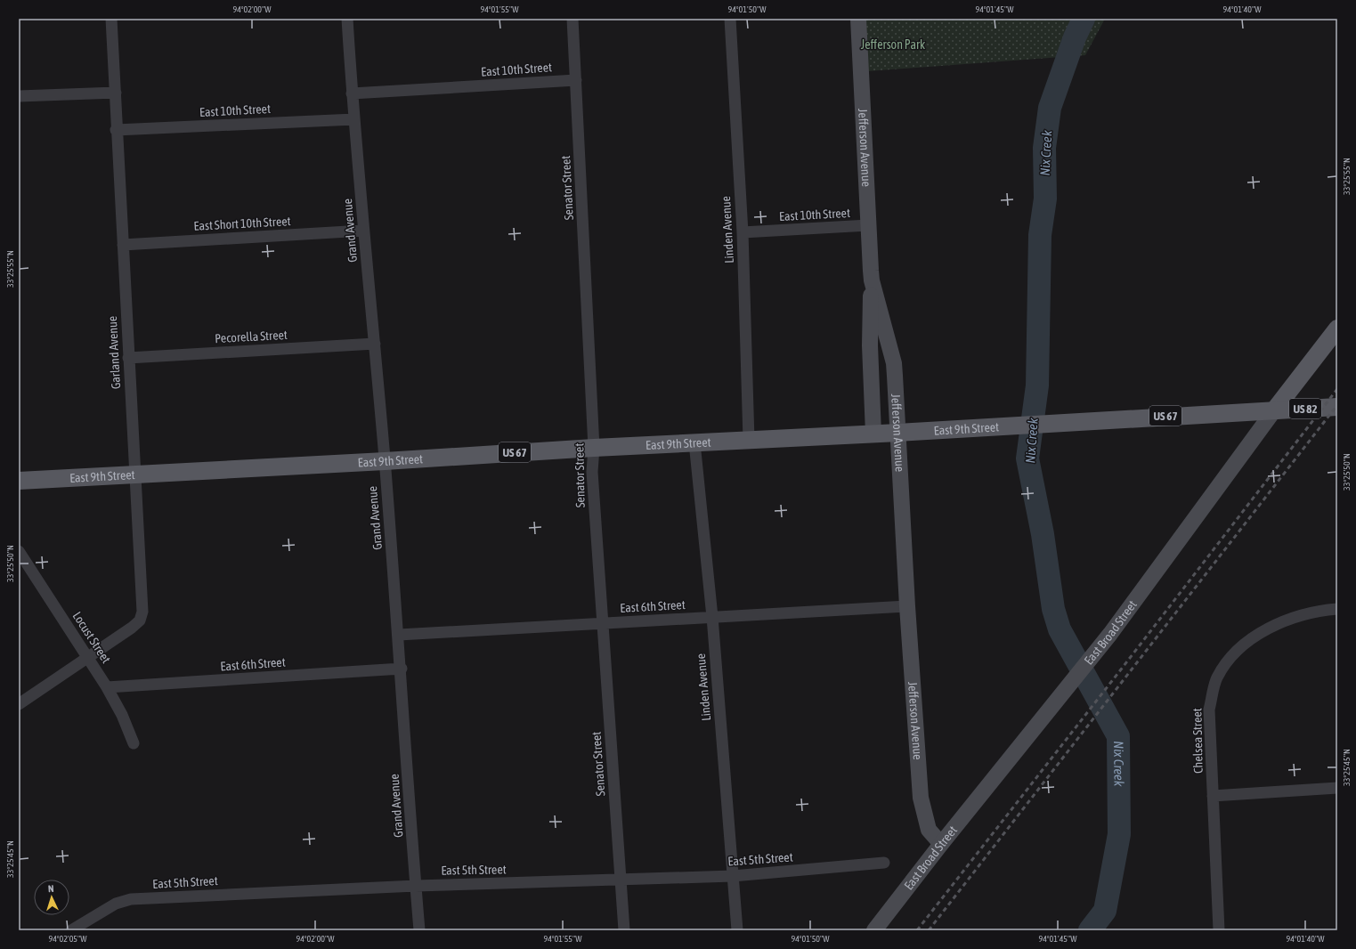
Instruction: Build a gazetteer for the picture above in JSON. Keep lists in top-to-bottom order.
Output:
{
  "streets": {
    "main road": [
      "US 82",
      "US 67",
      "East 9th Street",
      "East Broad Street"
    ],
    "street": [
      "East 10th Street",
      "Jefferson Avenue",
      "Senator Street",
      "East Short 10th Street",
      "Linden Avenue",
      "Grand Avenue",
      "Pecorella Street",
      "Garland Avenue",
      "East 6th Street",
      "Locust Street",
      "Chelsea Street",
      "East 5th Street"
    ]
  },
  "crossings": [
    ["East 10th Street", "Jefferson Avenue"],
    ["East 10th Street", "Senator Street"],
    ["East 10th Street", "Linden Avenue"],
    ["East 10th Street", "Grand Avenue"],
    ["East 10th Street", "Garland Avenue"],
    ["Jefferson Avenue", "East 9th Street"],
    ["Jefferson Avenue", "East 6th Street"],
    ["Jefferson Avenue", "East Broad Street"],
    ["Senator Street", "East 9th Street"],
    ["Senator Street", "East 6th Street"],
    ["Senator Street", "East 5th Street"],
    ["East Short 10th Street", "Grand Avenue"],
    ["East Short 10th Street", "Garland Avenue"],
    ["Linden Avenue", "East 9th Street"],
    ["Linden Avenue", "East 6th Street"],
    ["Linden Avenue", "East 5th Street"],
    ["Grand Avenue", "Pecorella Street"],
    ["Grand Avenue", "East 9th Street"],
    ["Grand Avenue", "East 6th Street"],
    ["Grand Avenue", "East 5th Street"],
    ["Pecorella Street", "Garland Avenue"],
    ["Garland Avenue", "East 9th Street"],
    ["Garland Avenue", "Locust Street"],
    ["East 9th Street", "East Broad Street"],
    ["East 6th Street", "Locust Street"]
  ],
  "water": ["Nix Creek"],
  "parks": ["Jefferson Park"],
  "north": "top",
  "coordinates": [
    "94°02'00\"W",
    "94°01'55\"W",
    "94°01'50\"W",
    "94°01'45\"W",
    "94°01'40\"W",
    "33°25'55\"N",
    "33°25'50\"N",
    "33°25'45\"N",
    "94°02'05\"W"
  ]
}
